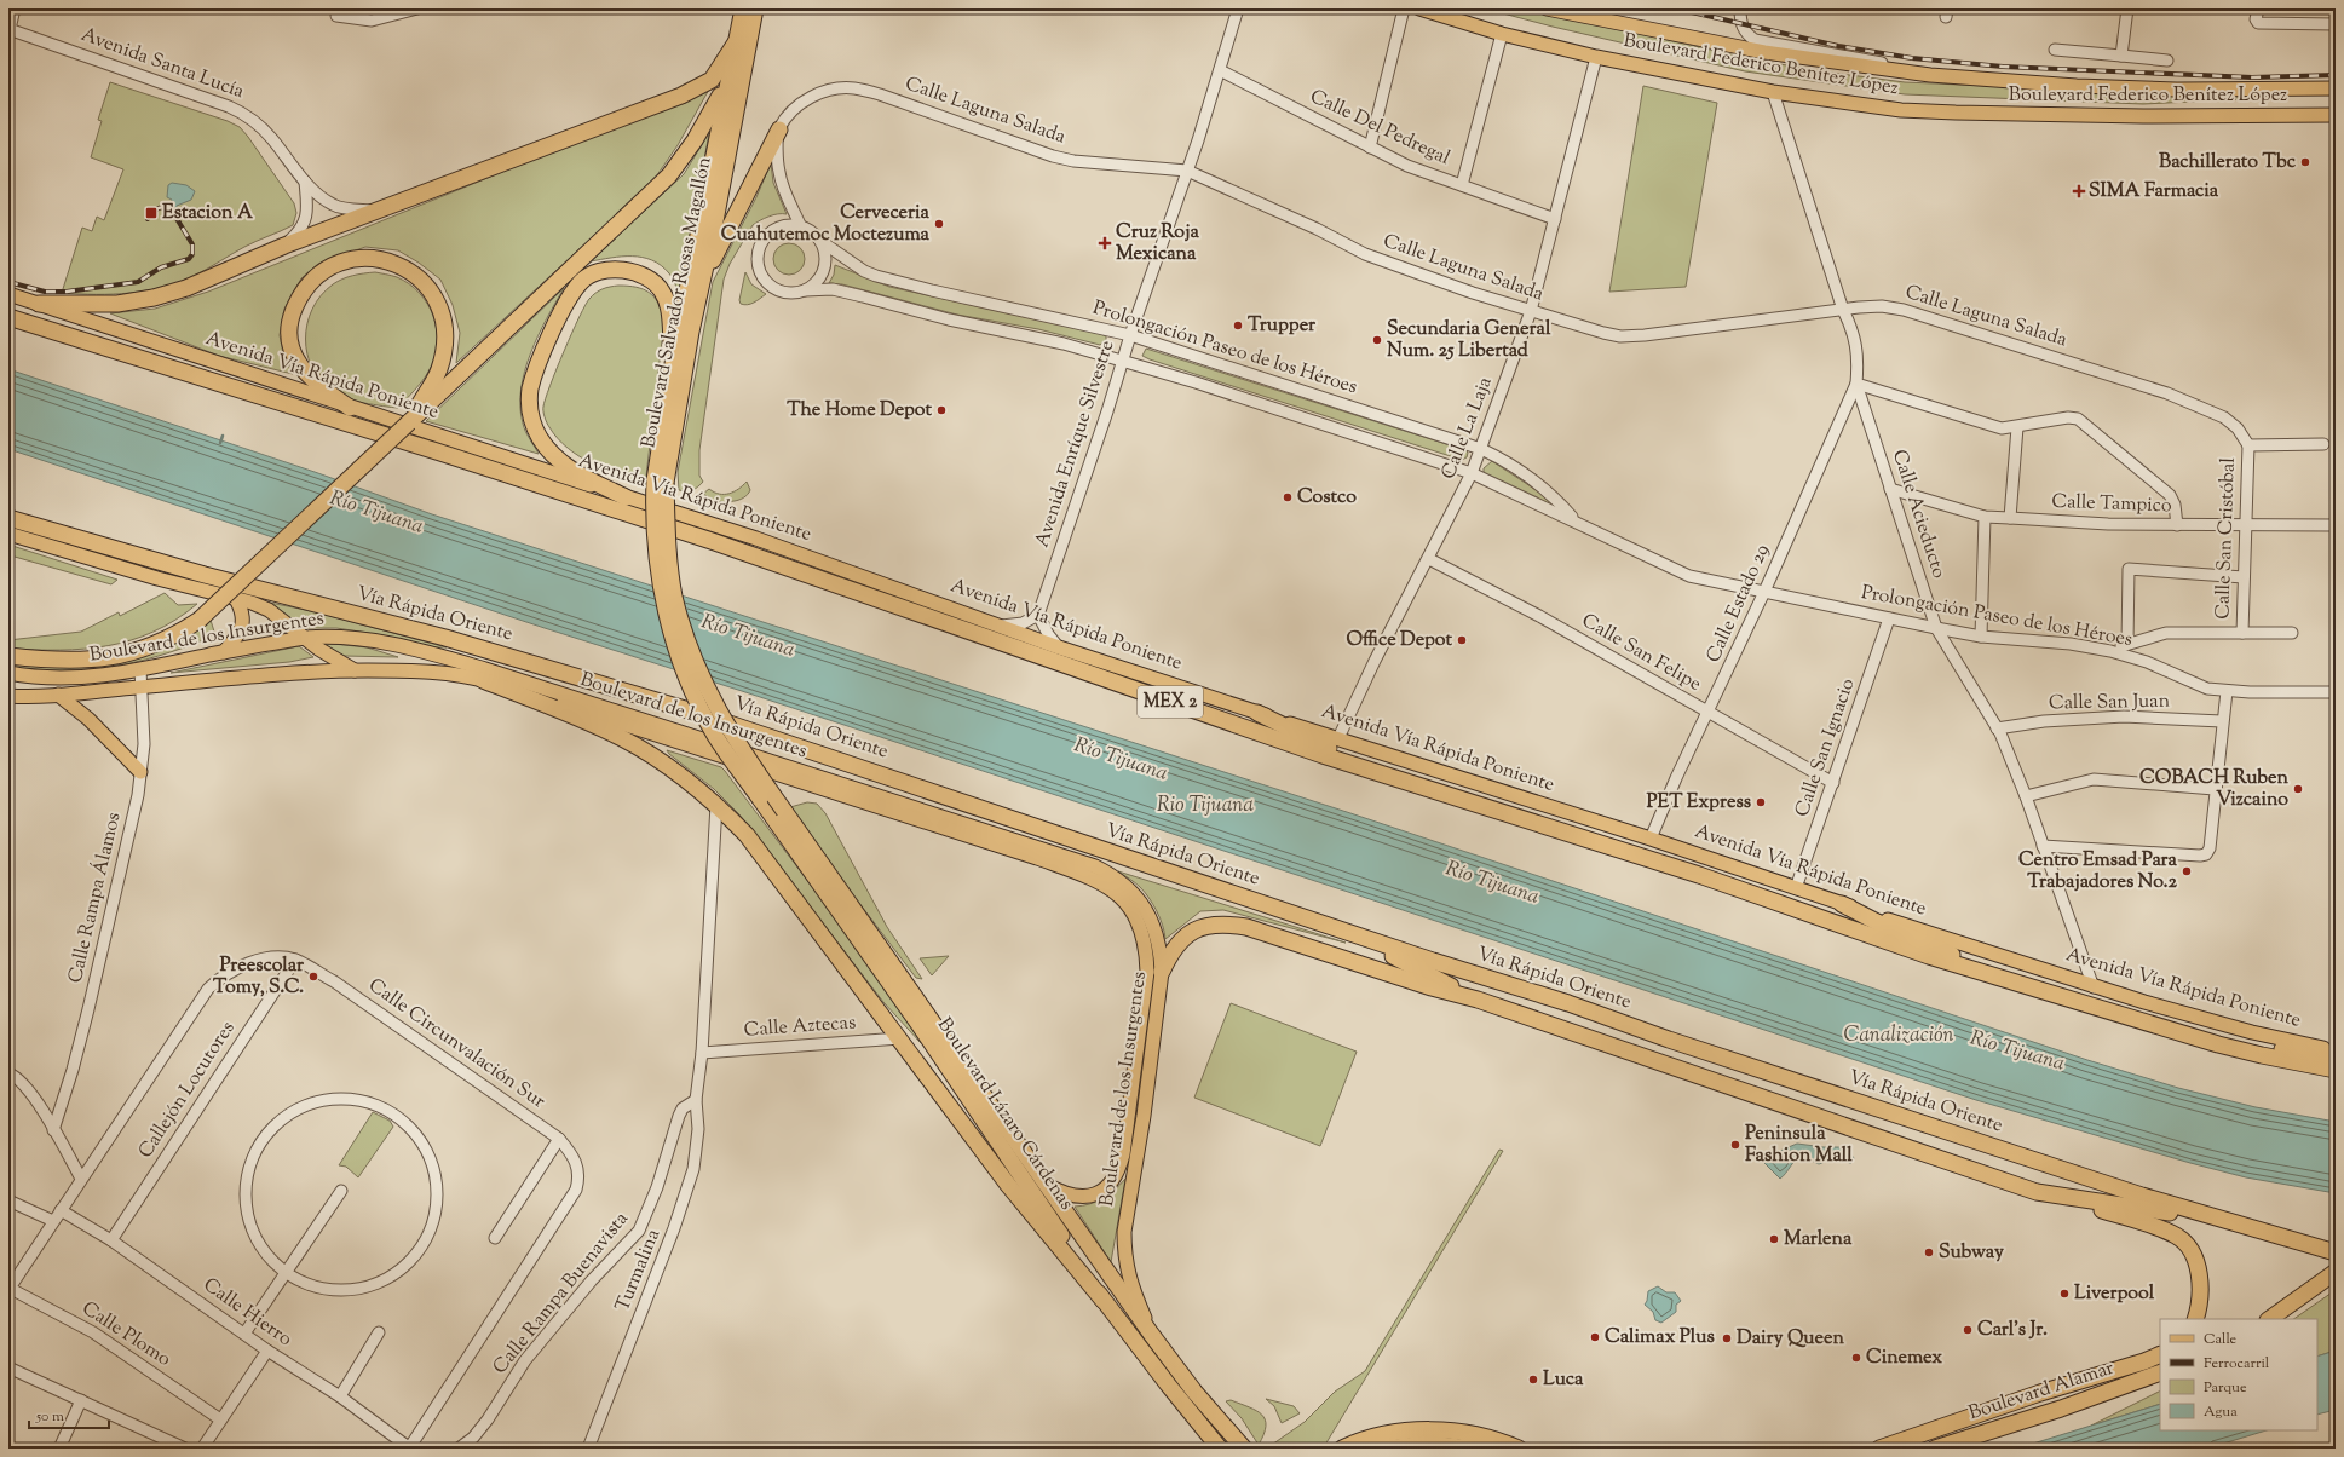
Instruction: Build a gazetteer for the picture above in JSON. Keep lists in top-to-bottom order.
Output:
{
  "streets": {
    "highway": [
      "Boulevard Salvador Rosas Magallón",
      "Avenida Vía Rápida Poniente",
      "Vía Rápida Oriente",
      "MEX 2",
      "Boulevard Lázaro Cárdenas",
      "Boulevard Alamar"
    ],
    "main road": ["Boulevard Federico Benítez López", "Boulevard de los Insurgentes"],
    "street": [
      "Avenida Santa Lucía",
      "Calle Laguna Salada",
      "Calle Del Pedregal",
      "Prolongación Paseo de los Héroes",
      "Calle La Laja",
      "Avenida Enríque Silvestre",
      "Calle Tampico",
      "Calle Acieducto",
      "Calle San Cristóbal",
      "Calle Estado 29",
      "Calle San Felipe",
      "Calle San Juan",
      "Calle San Ignacio",
      "Calle Rampa Álamos",
      "Calle Aztecas",
      "Calle Circunvalación Sur",
      "Callejón Locutores",
      "Turmalina",
      "Calle Rampa Buenavista",
      "Calle Hierro",
      "Calle Plomo"
    ]
  },
  "crossings": [
    ["Boulevard Federico Benítez López", "Calle La Laja"],
    ["Boulevard Federico Benítez López", "Calle Acieducto"],
    ["Calle Laguna Salada", "Calle La Laja"],
    ["Calle Laguna Salada", "Avenida Enríque Silvestre"],
    ["Calle Laguna Salada", "Calle Acieducto"],
    ["Calle Laguna Salada", "Calle San Cristóbal"],
    ["Calle Del Pedregal", "Calle La Laja"],
    ["Calle Del Pedregal", "Avenida Enríque Silvestre"],
    ["Boulevard Salvador Rosas Magallón", "Boulevard Lázaro Cárdenas"],
    ["Prolongación Paseo de los Héroes", "Calle La Laja"],
    ["Prolongación Paseo de los Héroes", "Avenida Enríque Silvestre"],
    ["Prolongación Paseo de los Héroes", "Calle Acieducto"],
    ["Prolongación Paseo de los Héroes", "Calle San Cristóbal"],
    ["Prolongación Paseo de los Héroes", "Calle Estado 29"],
    ["Prolongación Paseo de los Héroes", "Calle San Ignacio"],
    ["Avenida Vía Rápida Poniente", "Calle La Laja"],
    ["Avenida Vía Rápida Poniente", "Calle Acieducto"],
    ["Avenida Vía Rápida Poniente", "Calle Estado 29"],
    ["Avenida Vía Rápida Poniente", "Calle San Ignacio"],
    ["Calle La Laja", "Calle San Felipe"],
    ["Calle Tampico", "Calle Acieducto"],
    ["Calle Tampico", "Calle San Cristóbal"],
    ["Calle Acieducto", "Calle Estado 29"],
    ["Calle Acieducto", "Calle San Juan"],
    ["Calle Estado 29", "Calle San Felipe"],
    ["Boulevard de los Insurgentes", "Calle Rampa Álamos"],
    ["Boulevard de los Insurgentes", "Boulevard Lázaro Cárdenas"],
    ["Calle San Felipe", "Calle San Ignacio"],
    ["Calle Aztecas", "Turmalina"],
    ["Calle Circunvalación Sur", "Callejón Locutores"],
    ["Calle Circunvalación Sur", "Calle Hierro"],
    ["Calle Circunvalación Sur", "Calle Plomo"],
    ["Callejón Locutores", "Calle Hierro"],
    ["Turmalina", "Calle Rampa Buenavista"]
  ],
  "water": ["Río Tijuana", "Rio Tijuana", "Canalización"],
  "places": {
    "other": [
      "Bachillerato Tbc",
      "Cerveceria Cuahutemoc Moctezuma",
      "Trupper",
      "Secundaria General Num. 25 Libertad",
      "The Home Depot",
      "Costco",
      "Office Depot",
      "COBACH Ruben Vizcaino",
      "PET Express",
      "Centro Emsad Para Trabajadores No.2",
      "Preescolar Tomy, S.C.",
      "Peninsula Fashion Mall",
      "Marlena",
      "Subway",
      "Liverpool",
      "Carl's Jr.",
      "Calimax Plus",
      "Dairy Queen",
      "Cinemex",
      "Luca"
    ],
    "health": ["SIMA Farmacia", "Cruz Roja Mexicana"],
    "transit": ["Estacion A"]
  },
  "legend": [
    "Calle",
    "Ferrocarril",
    "Parque",
    "Agua"
  ],
  "scale_bar": "50 m"
}
